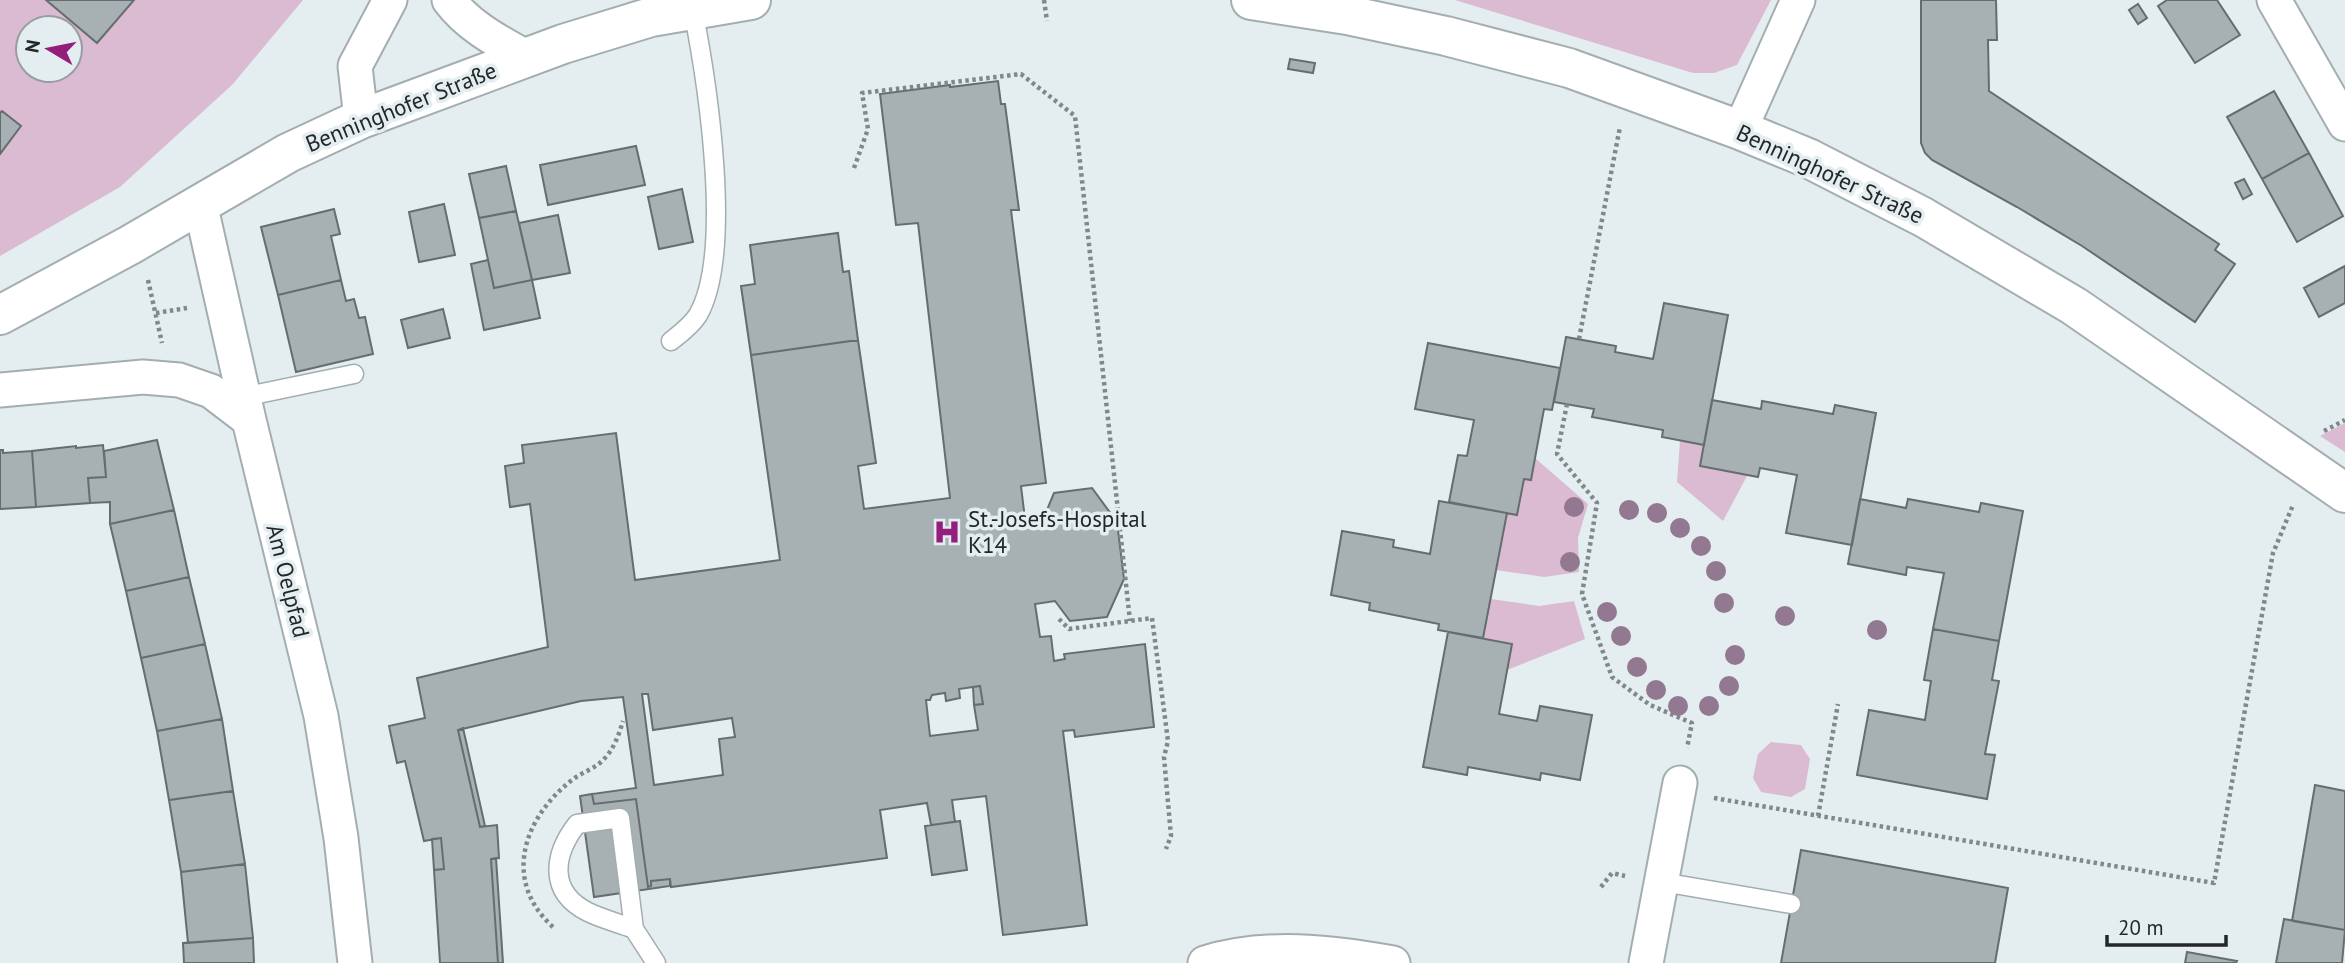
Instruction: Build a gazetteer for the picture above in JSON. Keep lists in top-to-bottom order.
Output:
{
  "streets": {
    "main road": ["Benninghofer Straße"],
    "street": ["Am Oelpfad"]
  },
  "crossings": [
    ["Benninghofer Straße", "Am Oelpfad"]
  ],
  "places": {
    "hospital": ["St.-Josefs-Hospital K14"]
  },
  "scale_bar": "20 m",
  "north": "left"
}
